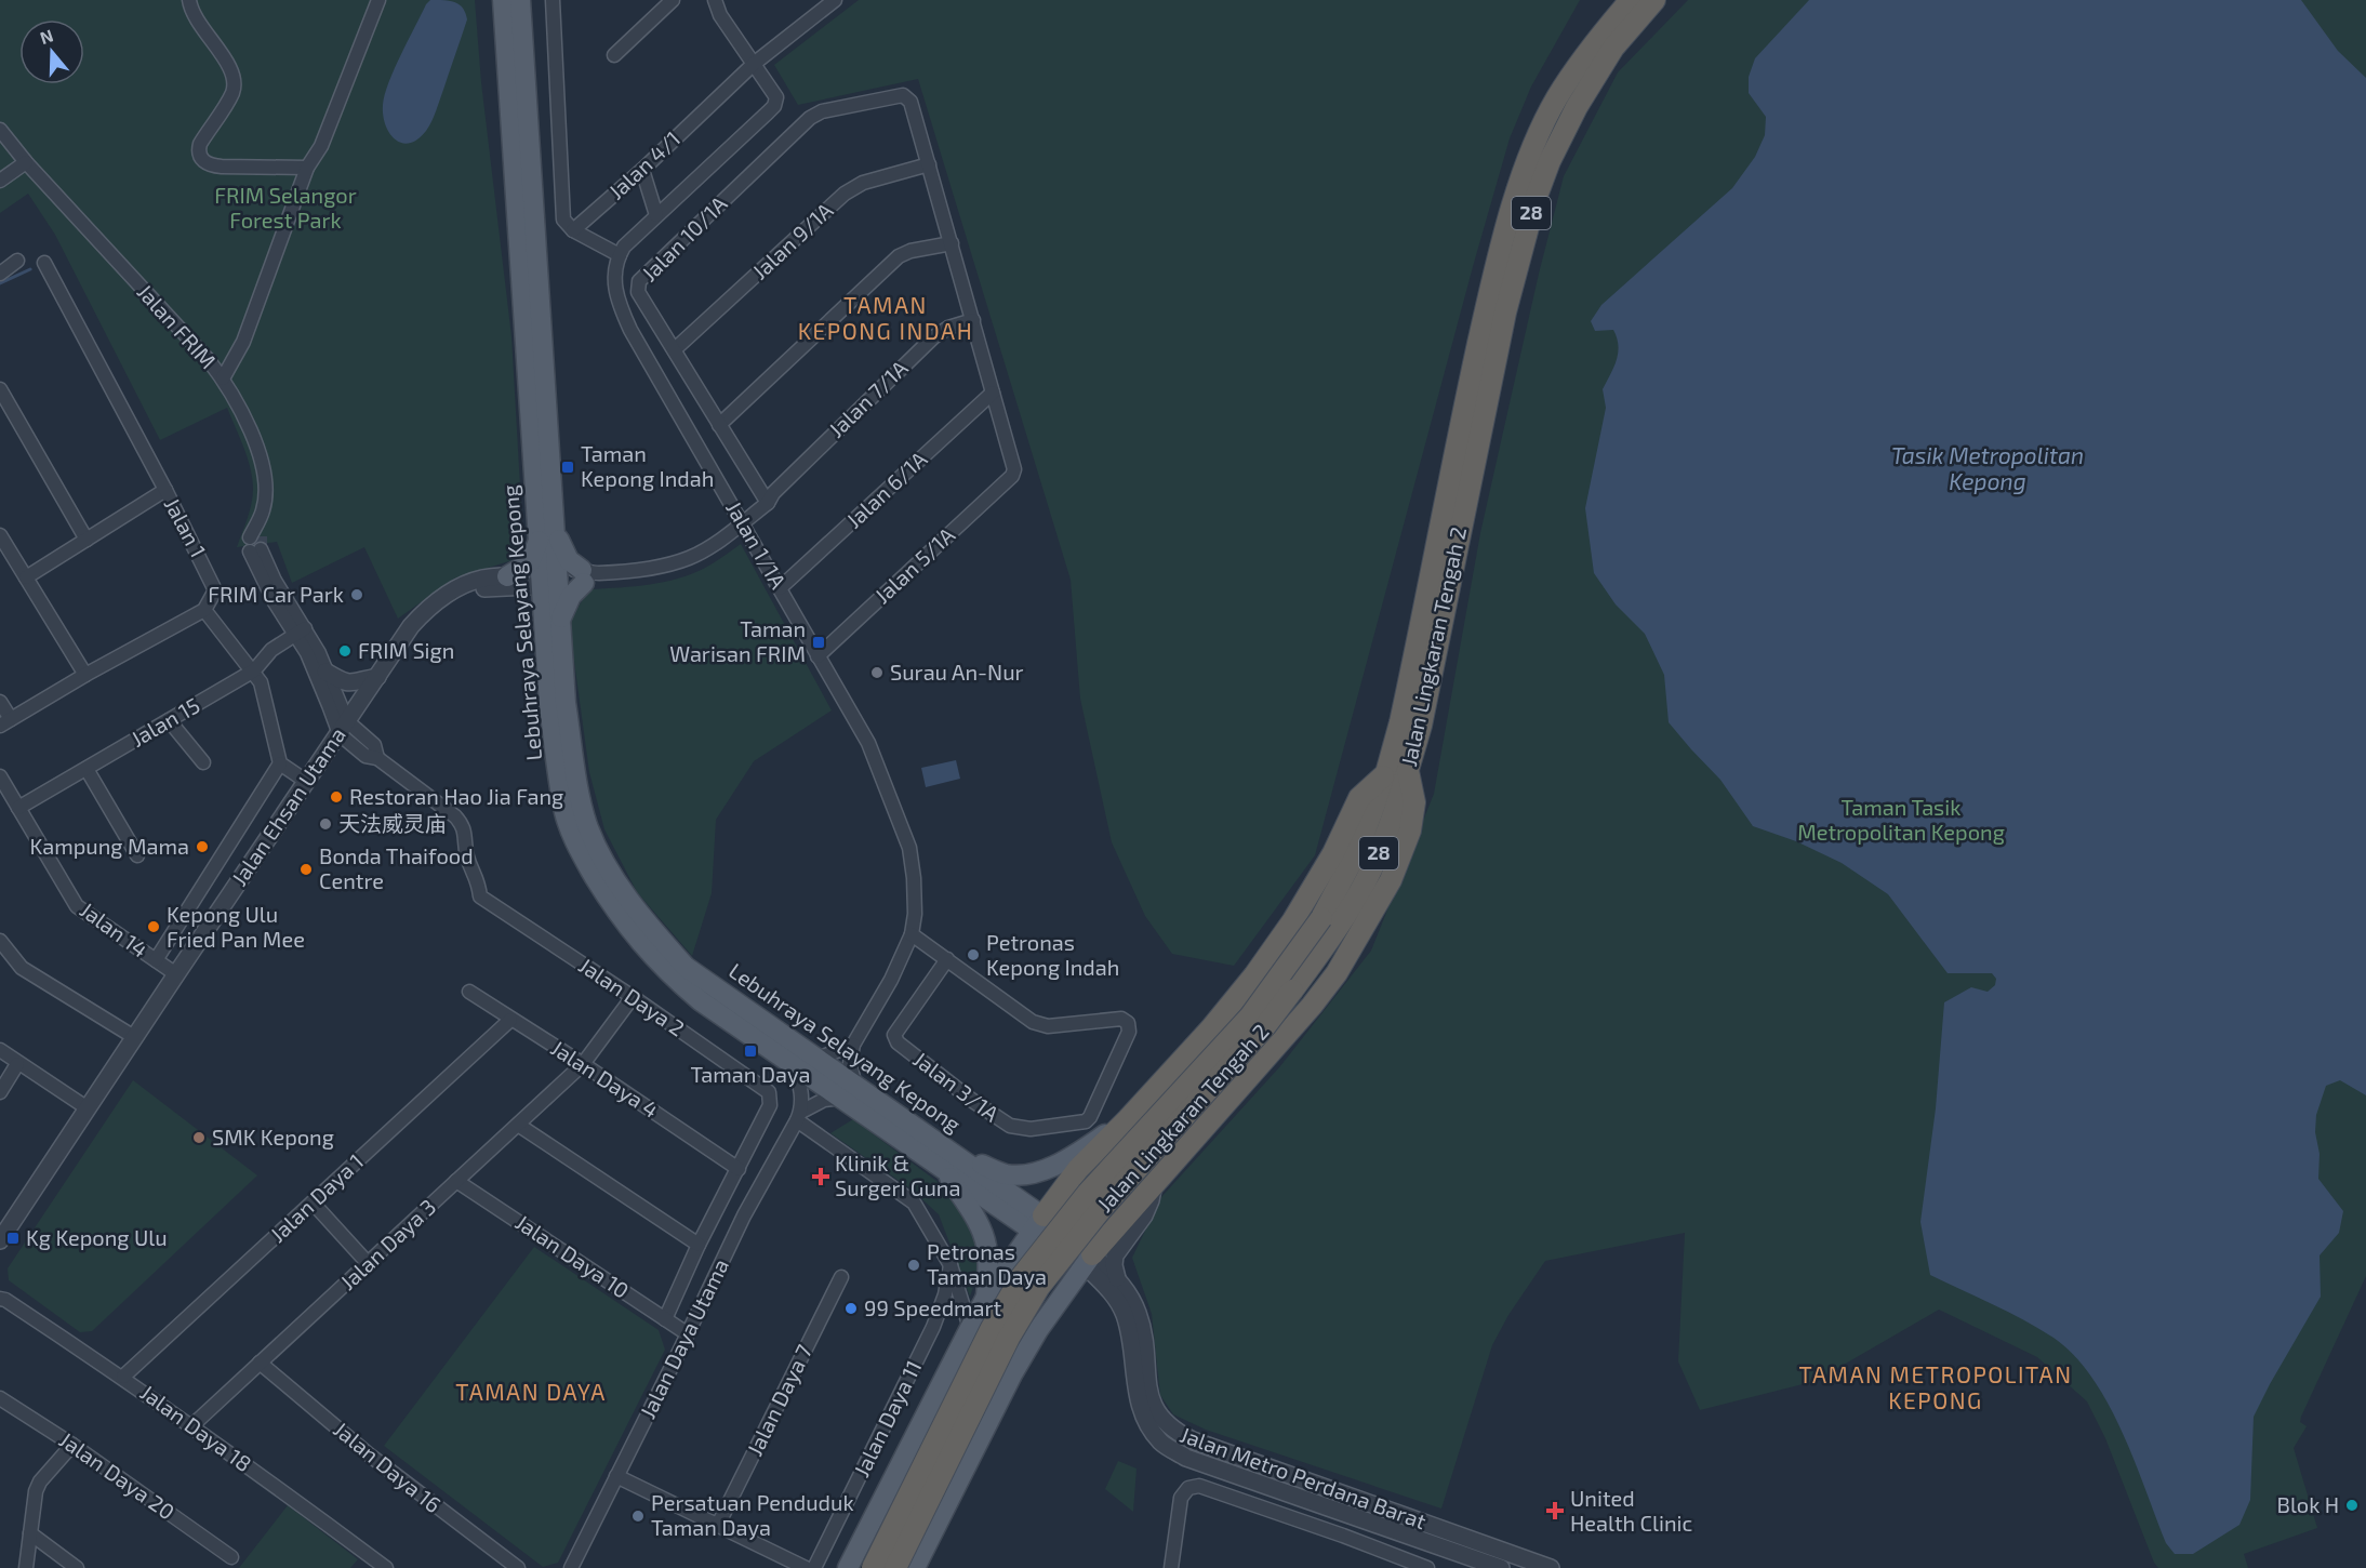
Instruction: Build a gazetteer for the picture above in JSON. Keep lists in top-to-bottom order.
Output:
{
  "streets": {
    "highway": ["28", "Jalan Lingkaran Tengah 2"],
    "main road": ["Lebuhraya Selayang Kepong"],
    "street": [
      "Jalan 4/1",
      "Jalan 10/1A",
      "Jalan 9/1A",
      "Jalan FRIM",
      "Jalan 7/1A",
      "Jalan 6/1A",
      "Jalan 1",
      "Jalan 1/1A",
      "Jalan 5/1A",
      "Jalan 15",
      "Jalan Ehsan Utama",
      "Jalan 14",
      "Jalan Daya 2",
      "Jalan Daya 4",
      "Jalan 3/1A",
      "Jalan Daya 1",
      "Jalan Daya 3",
      "Jalan Daya 10",
      "Jalan Daya Utama",
      "Jalan Daya 7",
      "Jalan Daya 11",
      "Jalan Daya 18",
      "Jalan Daya 16",
      "Jalan Daya 20",
      "Jalan Metro Perdana Barat"
    ]
  },
  "crossings": [
    ["Jalan 10/1A", "Jalan 9/1A"],
    ["Jalan 10/1A", "Jalan 7/1A"],
    ["Jalan 7/1A", "Jalan 1/1A"],
    ["Jalan 7/1A", "Lebuhraya Selayang Kepong"],
    ["Jalan 7/1A", "Jalan Ehsan Utama"],
    ["Jalan 6/1A", "Jalan 1/1A"],
    ["Jalan 6/1A", "Jalan 5/1A"],
    ["Jalan 1/1A", "Jalan 5/1A"],
    ["Jalan 1/1A", "Lebuhraya Selayang Kepong"],
    ["Lebuhraya Selayang Kepong", "Jalan Ehsan Utama"],
    ["Lebuhraya Selayang Kepong", "Jalan Metro Perdana Barat"],
    ["Jalan 15", "Jalan 14"],
    ["Jalan Ehsan Utama", "Jalan 14"],
    ["Jalan Ehsan Utama", "Jalan Daya 2"],
    ["Jalan Daya 2", "Jalan Daya 4"],
    ["Jalan Daya 2", "Jalan Daya 3"],
    ["Jalan Daya 4", "Jalan Daya 1"],
    ["Jalan Daya 4", "Jalan Daya 3"],
    ["Jalan Daya 1", "Jalan Daya 18"],
    ["Jalan Daya 3", "Jalan Daya 10"],
    ["Jalan Daya 3", "Jalan Daya 18"],
    ["Jalan Daya 3", "Jalan Daya 16"],
    ["Jalan Daya 10", "Jalan Daya Utama"]
  ],
  "districts": ["TAMAN KEPONG INDAH", "TAMAN METROPOLITAN KEPONG", "TAMAN DAYA"],
  "water": ["Tasik Metropolitan Kepong"],
  "parks": ["FRIM Selangor Forest Park", "Taman Tasik Metropolitan Kepong"],
  "places": {
    "transit": [
      "Taman Kepong Indah",
      "Taman Warisan FRIM",
      "Taman Daya",
      "Kg Kepong Ulu"
    ],
    "other": [
      "FRIM Car Park",
      "FRIM Sign",
      "Surau An-Nur",
      "Restoran Hao Jia Fang",
      "天法威灵庙",
      "Kampung Mama",
      "Bonda Thaifood Centre",
      "Kepong Ulu Fried Pan Mee",
      "Petronas Kepong Indah",
      "SMK Kepong",
      "Petronas Taman Daya",
      "99 Speedmart",
      "Blok H",
      "Persatuan Penduduk Taman Daya"
    ],
    "health": ["Klinik & Surgeri Guna", "United Health Clinic"]
  },
  "north": "top"
}
